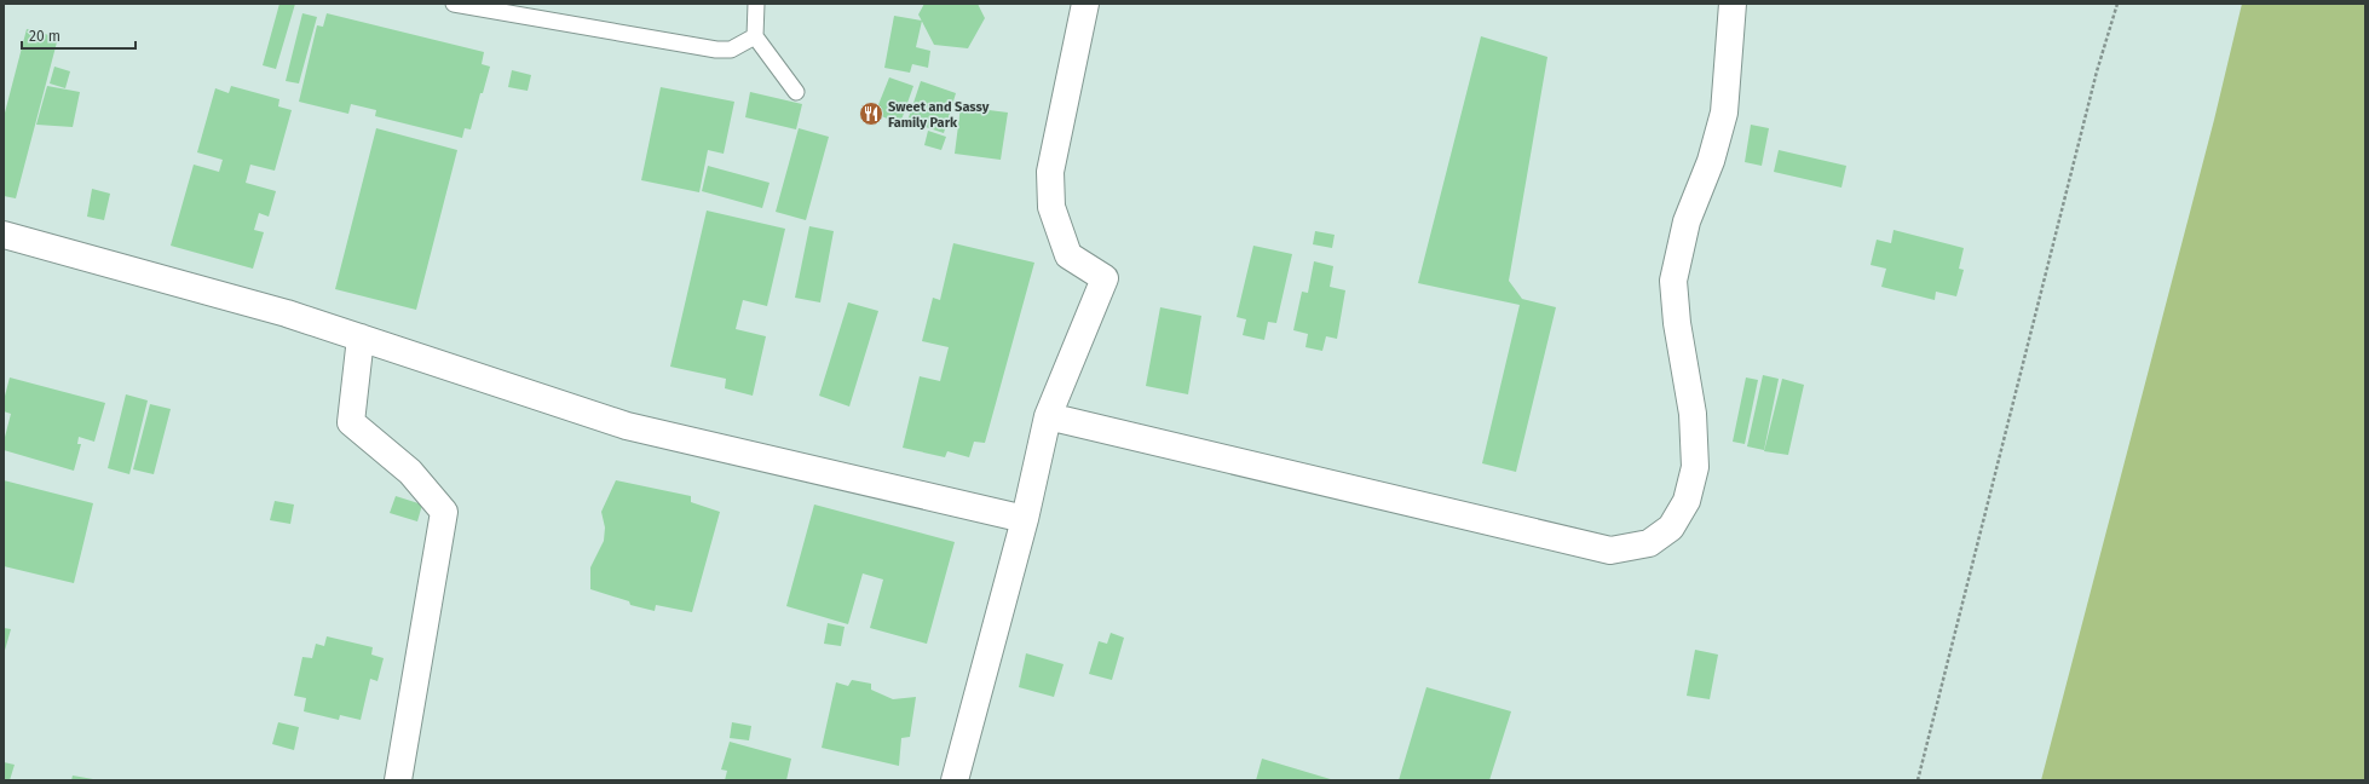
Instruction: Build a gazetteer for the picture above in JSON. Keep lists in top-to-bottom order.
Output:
{
  "places": {
    "restaurant": ["Sweet and Sassy Family Park"]
  },
  "scale_bar": "20 m"
}
